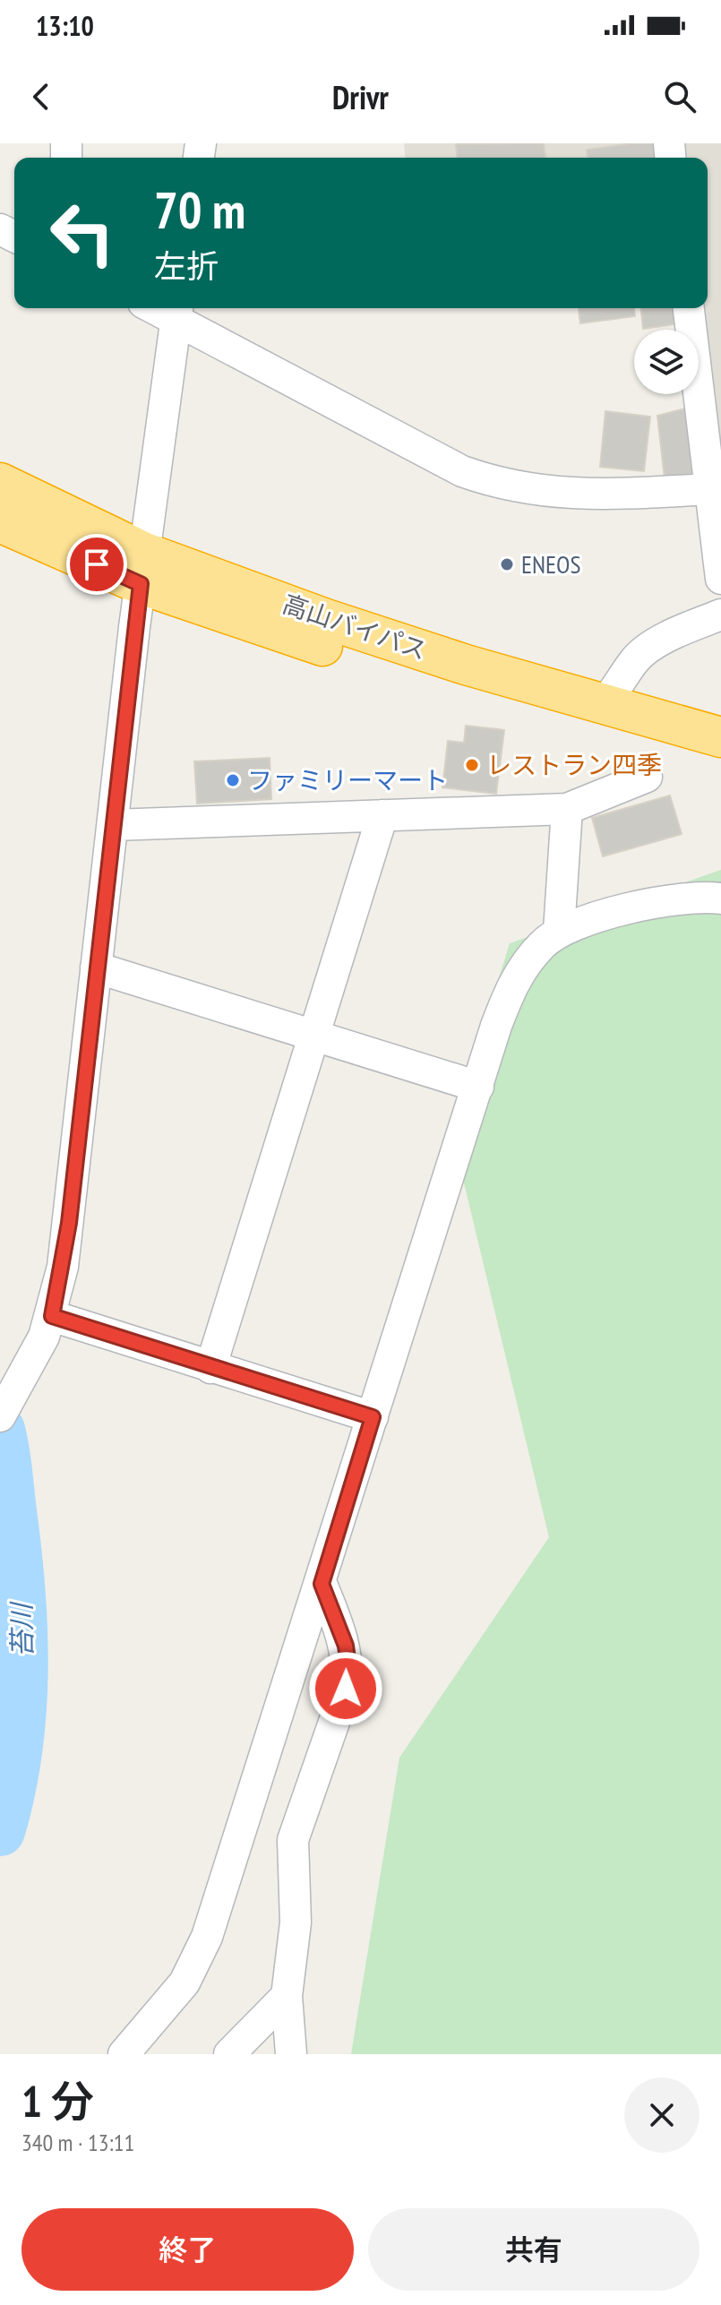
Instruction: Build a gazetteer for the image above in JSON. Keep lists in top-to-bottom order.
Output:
{
  "streets": {
    "highway": ["高山バイパス"]
  },
  "water": ["苔川"],
  "places": ["ENEOS", "レストラン四季", "ファミリーマート"],
  "page": {
    "status": "13:10",
    "header": "Drivr",
    "turn": ["70 m", "左折"],
    "heading": ["1 分", "340 m · 13:11"],
    "buttons": ["終了", "共有"]
  }
}
